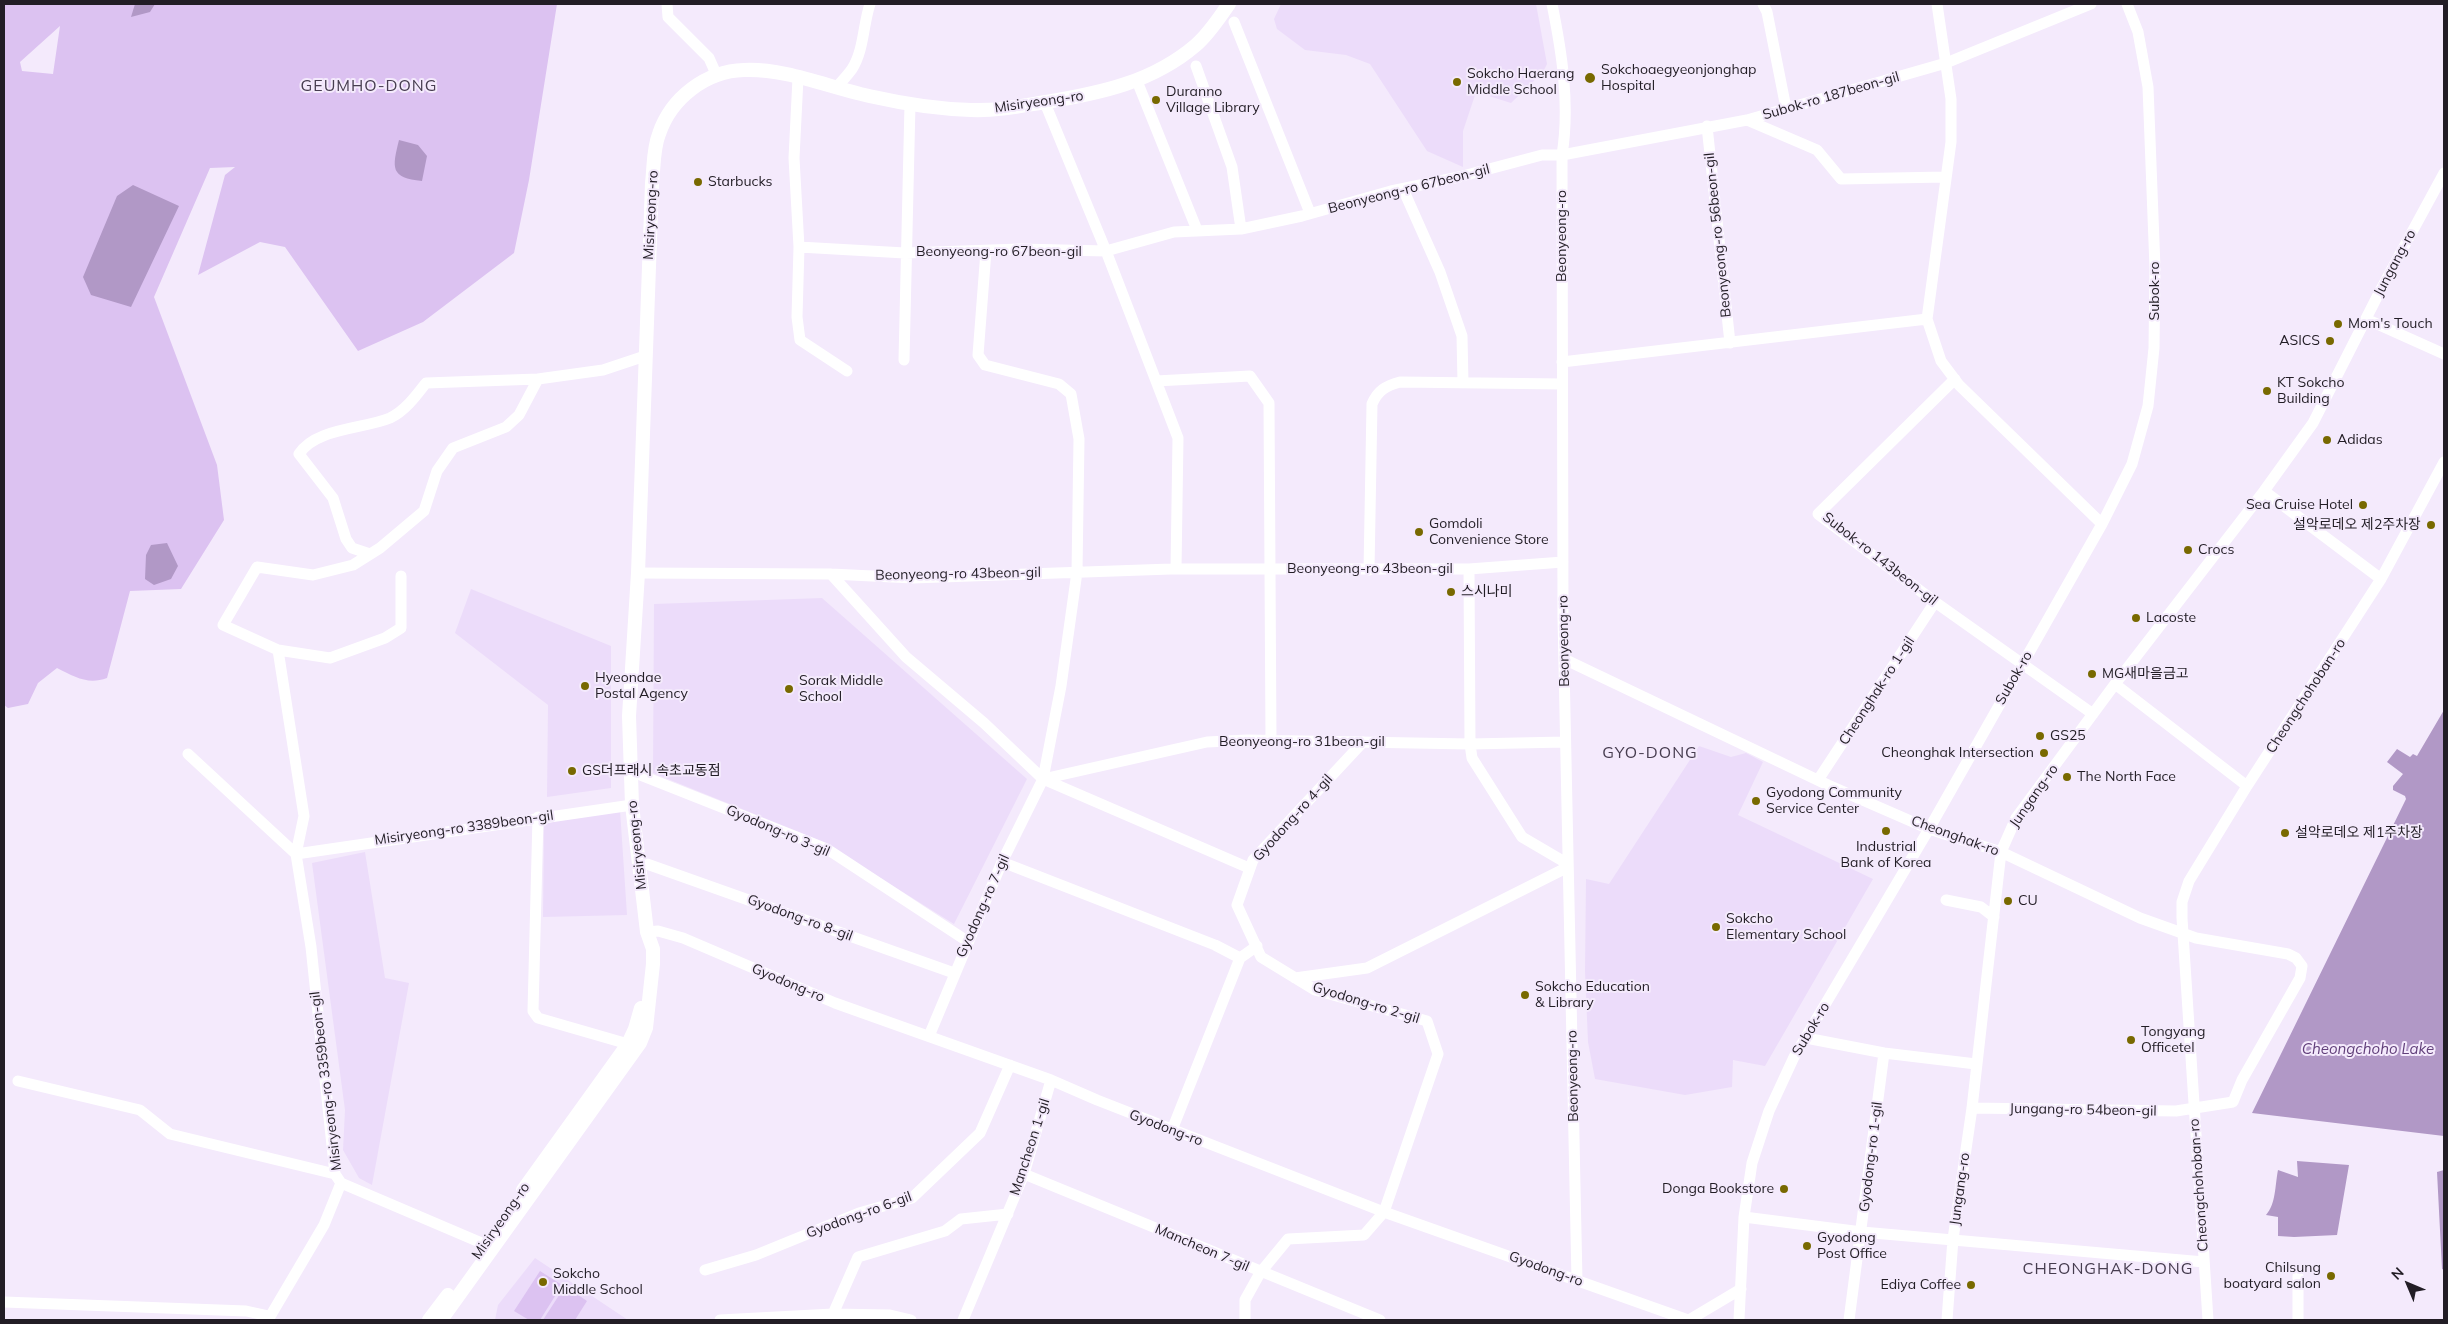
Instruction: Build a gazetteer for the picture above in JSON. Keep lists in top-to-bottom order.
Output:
{
  "streets": {
    "main road": ["Misiryeong-ro"],
    "street": [
      "Subok-ro 187beon-gil",
      "Beonyeong-ro 67beon-gil",
      "Beonyeong-ro 56beon-gil",
      "Beonyeong-ro",
      "Jungang-ro",
      "Subok-ro",
      "Subok-ro 143beon-gil",
      "Beonyeong-ro 43beon-gil",
      "Cheonghak-ro 1-gil",
      "Cheongchohoban-ro",
      "Beonyeong-ro 31beon-gil",
      "Gyodong-ro 4-gil",
      "Misiryeong-ro 3389beon-gil",
      "Gyodong-ro 3-gil",
      "Cheonghak-ro",
      "Gyodong-ro 7-gil",
      "Gyodong-ro 8-gil",
      "Gyodong-ro",
      "Gyodong-ro 2-gil",
      "Misiryeong-ro 3359beon-gil",
      "Jungang-ro 54beon-gil",
      "Mancheon 1-gil",
      "Gyodong-ro 1-gil",
      "Gyodong-ro 6-gil",
      "Mancheon 7-gil"
    ]
  },
  "crossings": [
    ["Subok-ro 187beon-gil", "Beonyeong-ro 67beon-gil"],
    ["Subok-ro 187beon-gil", "Beonyeong-ro 56beon-gil"],
    ["Subok-ro 187beon-gil", "Beonyeong-ro"],
    ["Misiryeong-ro", "Beonyeong-ro 43beon-gil"],
    ["Misiryeong-ro", "Misiryeong-ro 3389beon-gil"],
    ["Misiryeong-ro", "Gyodong-ro 3-gil"],
    ["Misiryeong-ro", "Gyodong-ro"],
    ["Misiryeong-ro", "Misiryeong-ro 3359beon-gil"],
    ["Beonyeong-ro 67beon-gil", "Beonyeong-ro"],
    ["Beonyeong-ro 67beon-gil", "Gyodong-ro 7-gil"],
    ["Beonyeong-ro", "Beonyeong-ro 43beon-gil"],
    ["Beonyeong-ro", "Beonyeong-ro 31beon-gil"],
    ["Beonyeong-ro", "Cheonghak-ro"],
    ["Beonyeong-ro", "Gyodong-ro"],
    ["Jungang-ro", "Subok-ro 143beon-gil"],
    ["Jungang-ro", "Cheonghak-ro"],
    ["Jungang-ro", "Jungang-ro 54beon-gil"],
    ["Subok-ro", "Subok-ro 143beon-gil"],
    ["Subok-ro", "Cheonghak-ro"],
    ["Subok-ro 143beon-gil", "Cheonghak-ro 1-gil"],
    ["Beonyeong-ro 43beon-gil", "Gyodong-ro 7-gil"],
    ["Cheonghak-ro 1-gil", "Cheonghak-ro"],
    ["Cheongchohoban-ro", "Cheonghak-ro"],
    ["Cheongchohoban-ro", "Jungang-ro 54beon-gil"],
    ["Beonyeong-ro 31beon-gil", "Gyodong-ro 4-gil"],
    ["Beonyeong-ro 31beon-gil", "Gyodong-ro 7-gil"],
    ["Gyodong-ro 4-gil", "Gyodong-ro 2-gil"],
    ["Misiryeong-ro 3389beon-gil", "Misiryeong-ro 3359beon-gil"],
    ["Gyodong-ro 3-gil", "Gyodong-ro 7-gil"],
    ["Gyodong-ro 7-gil", "Gyodong-ro 8-gil"],
    ["Gyodong-ro 7-gil", "Gyodong-ro"],
    ["Gyodong-ro", "Gyodong-ro 2-gil"],
    ["Gyodong-ro", "Mancheon 1-gil"],
    ["Gyodong-ro", "Gyodong-ro 6-gil"],
    ["Mancheon 1-gil", "Mancheon 7-gil"]
  ],
  "districts": ["GEUMHO-DONG", "GYO-DONG", "CHEONGHAK-DONG"],
  "water": ["Cheongchoho Lake"],
  "places": [
    "Sokchoaegyeonjonghap Hospital",
    "Sokcho Haerang Middle School",
    "Duranno Village Library",
    "Starbucks",
    "Mom's Touch",
    "ASICS",
    "KT Sokcho Building",
    "Adidas",
    "Sea Cruise Hotel",
    "설악로데오 제2주차장",
    "Gomdoli Convenience Store",
    "Crocs",
    "스시나미",
    "Lacoste",
    "MG새마을금고",
    "Hyeondae Postal Agency",
    "Sorak Middle School",
    "GS25",
    "Cheonghak Intersection",
    "GS더프래시 속초교동점",
    "The North Face",
    "Gyodong Community Service Center",
    "Industrial Bank of Korea",
    "설악로데오 제1주차장",
    "CU",
    "Sokcho Elementary School",
    "Sokcho Education & Library",
    "Tongyang Officetel",
    "Donga Bookstore",
    "Gyodong Post Office",
    "Chilsung boatyard salon",
    "Sokcho Middle School",
    "Ediya Coffee"
  ],
  "north": "top left"
}
